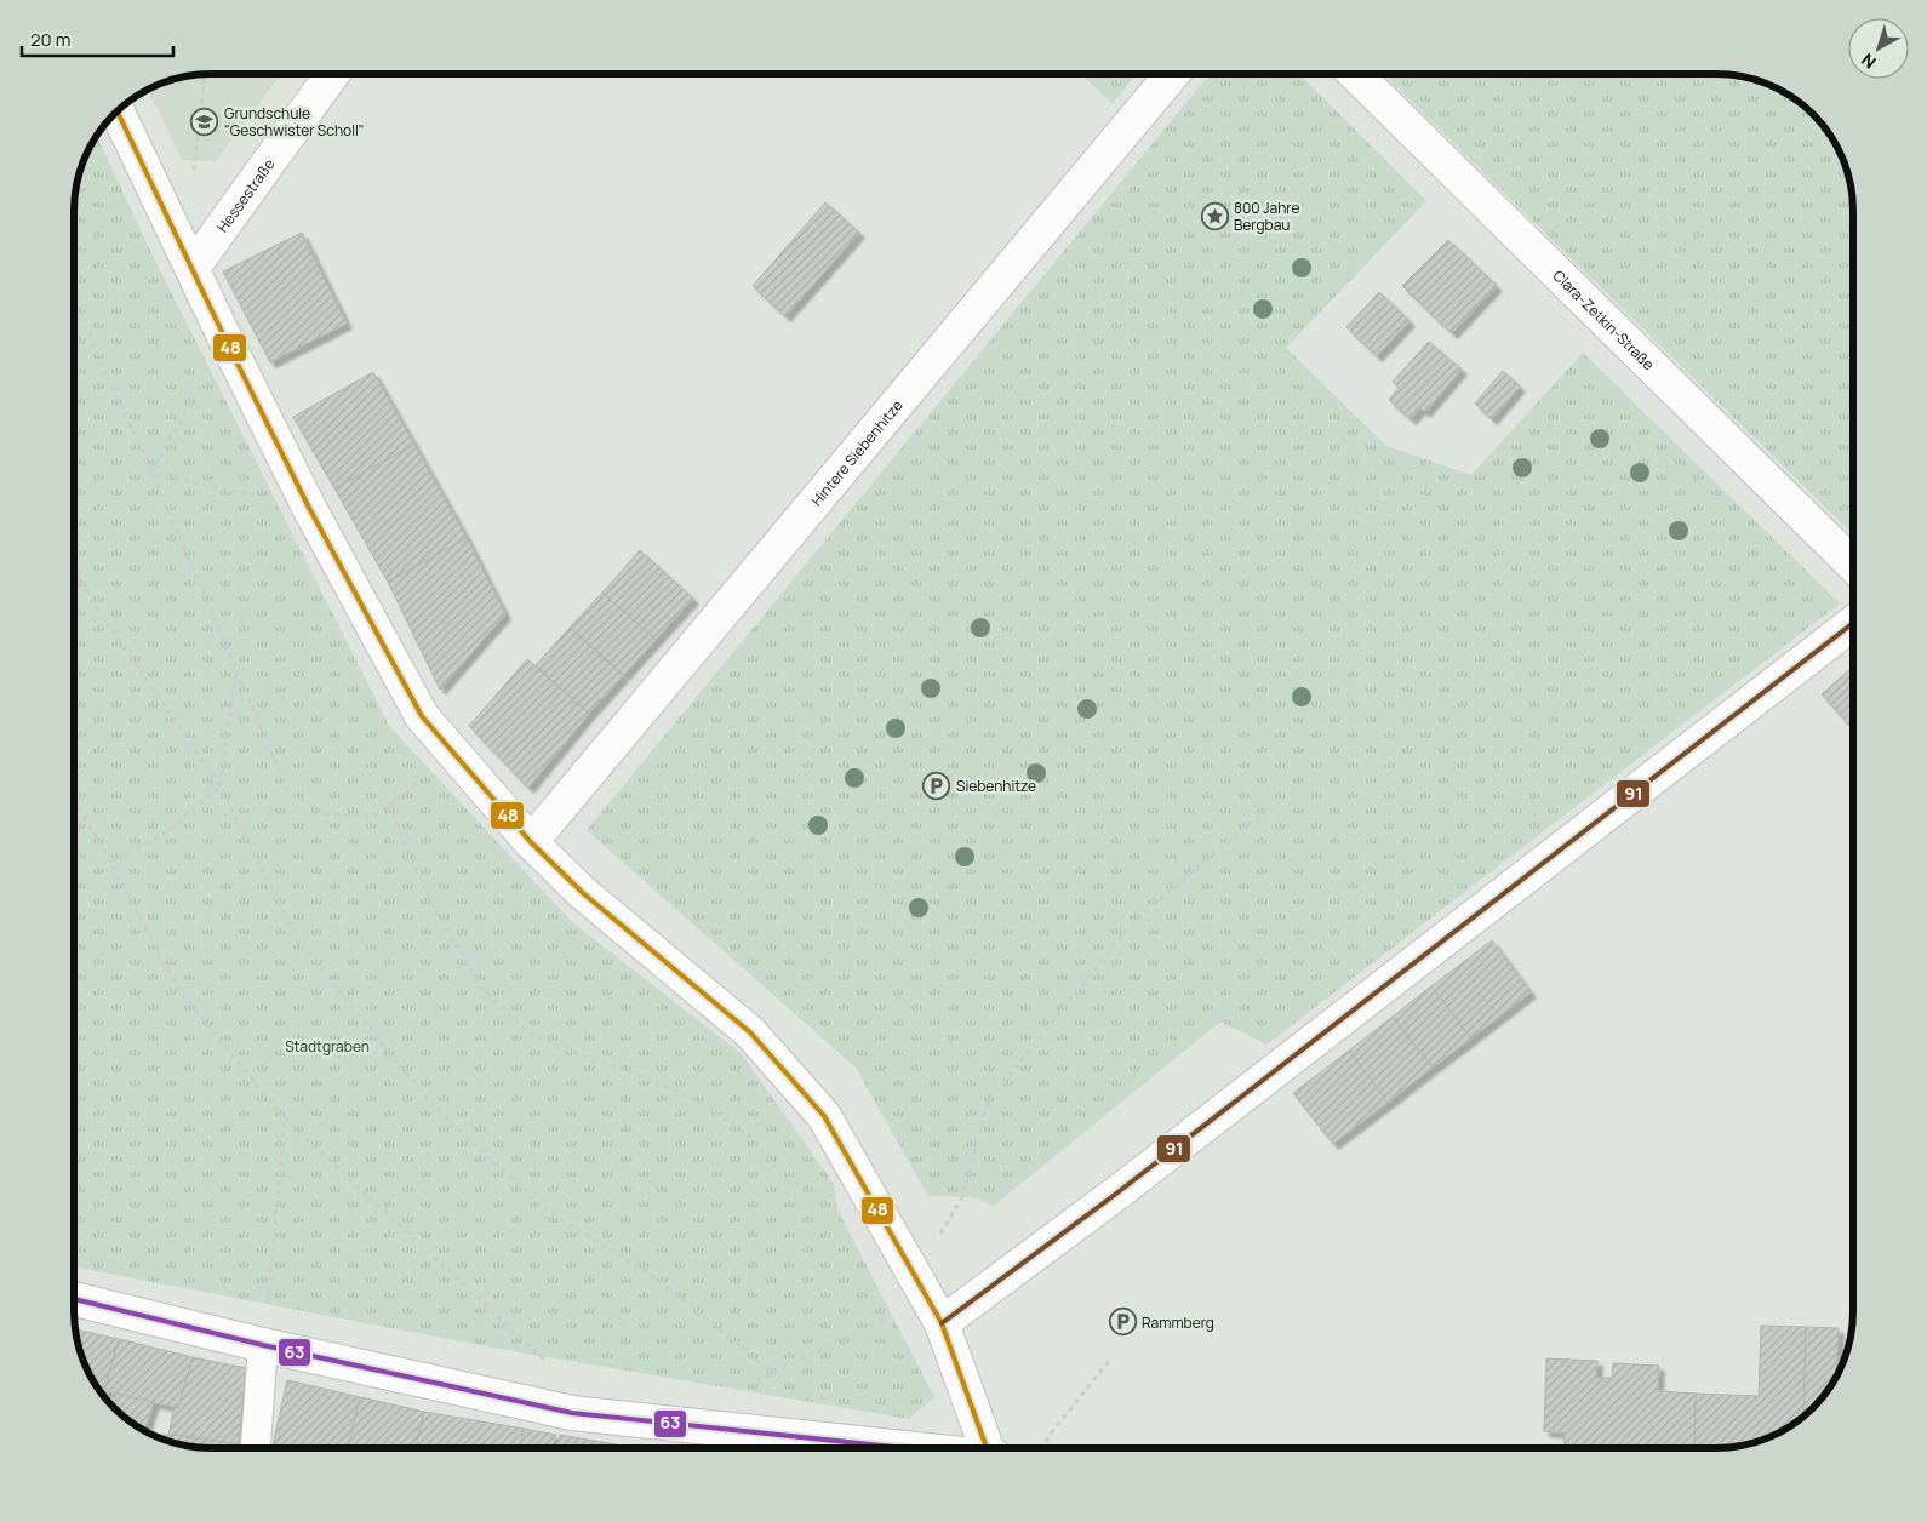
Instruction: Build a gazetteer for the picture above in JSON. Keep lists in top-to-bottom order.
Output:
{
  "streets": {
    "street": ["Hessestraße", "Clara-Zetkin-Straße", "Hintere Siebenhitze"]
  },
  "parks": ["Stadtgraben"],
  "places": {
    "school or university": ["Grundschule \"Geschwister Scholl\""],
    "place": ["800 Jahre Bergbau"],
    "parking": ["Siebenhitze", "Rammberg"]
  },
  "lines": ["transit line 48", "transit line 91", "transit line 63"],
  "scale_bar": "20 m",
  "north": "bottom left"
}
